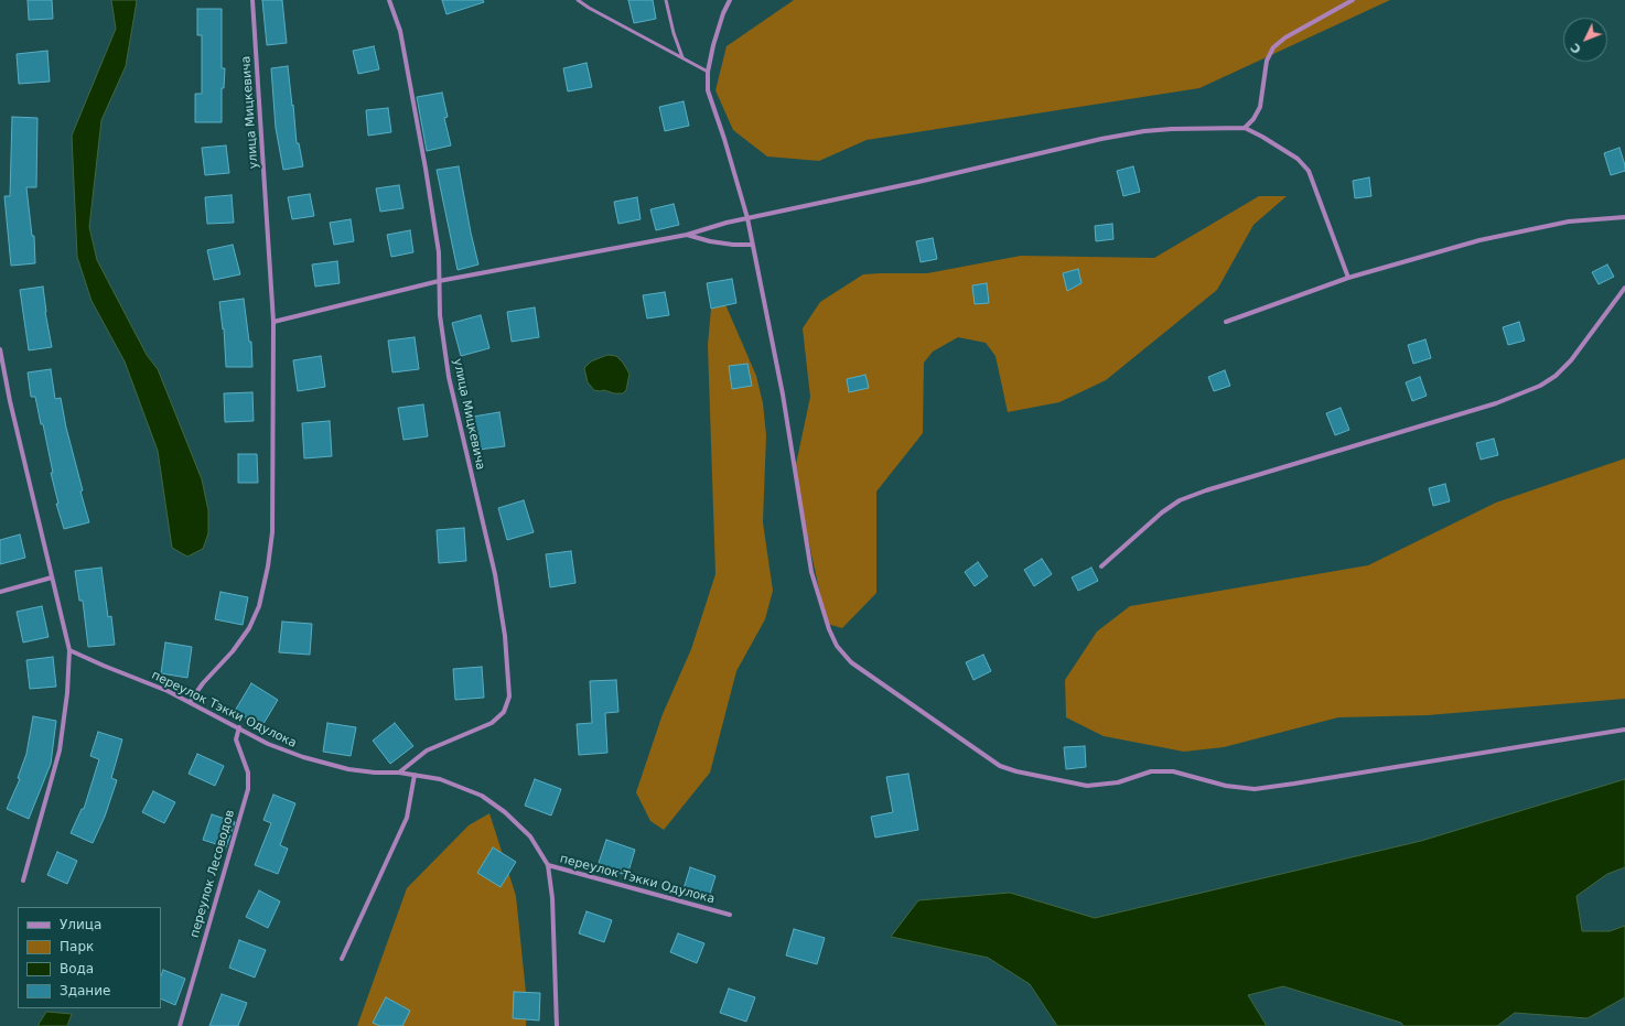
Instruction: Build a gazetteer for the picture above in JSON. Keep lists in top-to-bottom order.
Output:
{
  "streets": {
    "street": ["улица Мицкевича", "переулок Тэкки Одулока", "переулок Лесоводов"]
  },
  "crossings": [
    ["улица Мицкевича", "переулок Тэкки Одулока"],
    ["переулок Тэкки Одулока", "переулок Лесоводов"]
  ],
  "legend": [
    "Улица",
    "Парк",
    "Вода",
    "Здание"
  ],
  "north": "bottom left"
}
